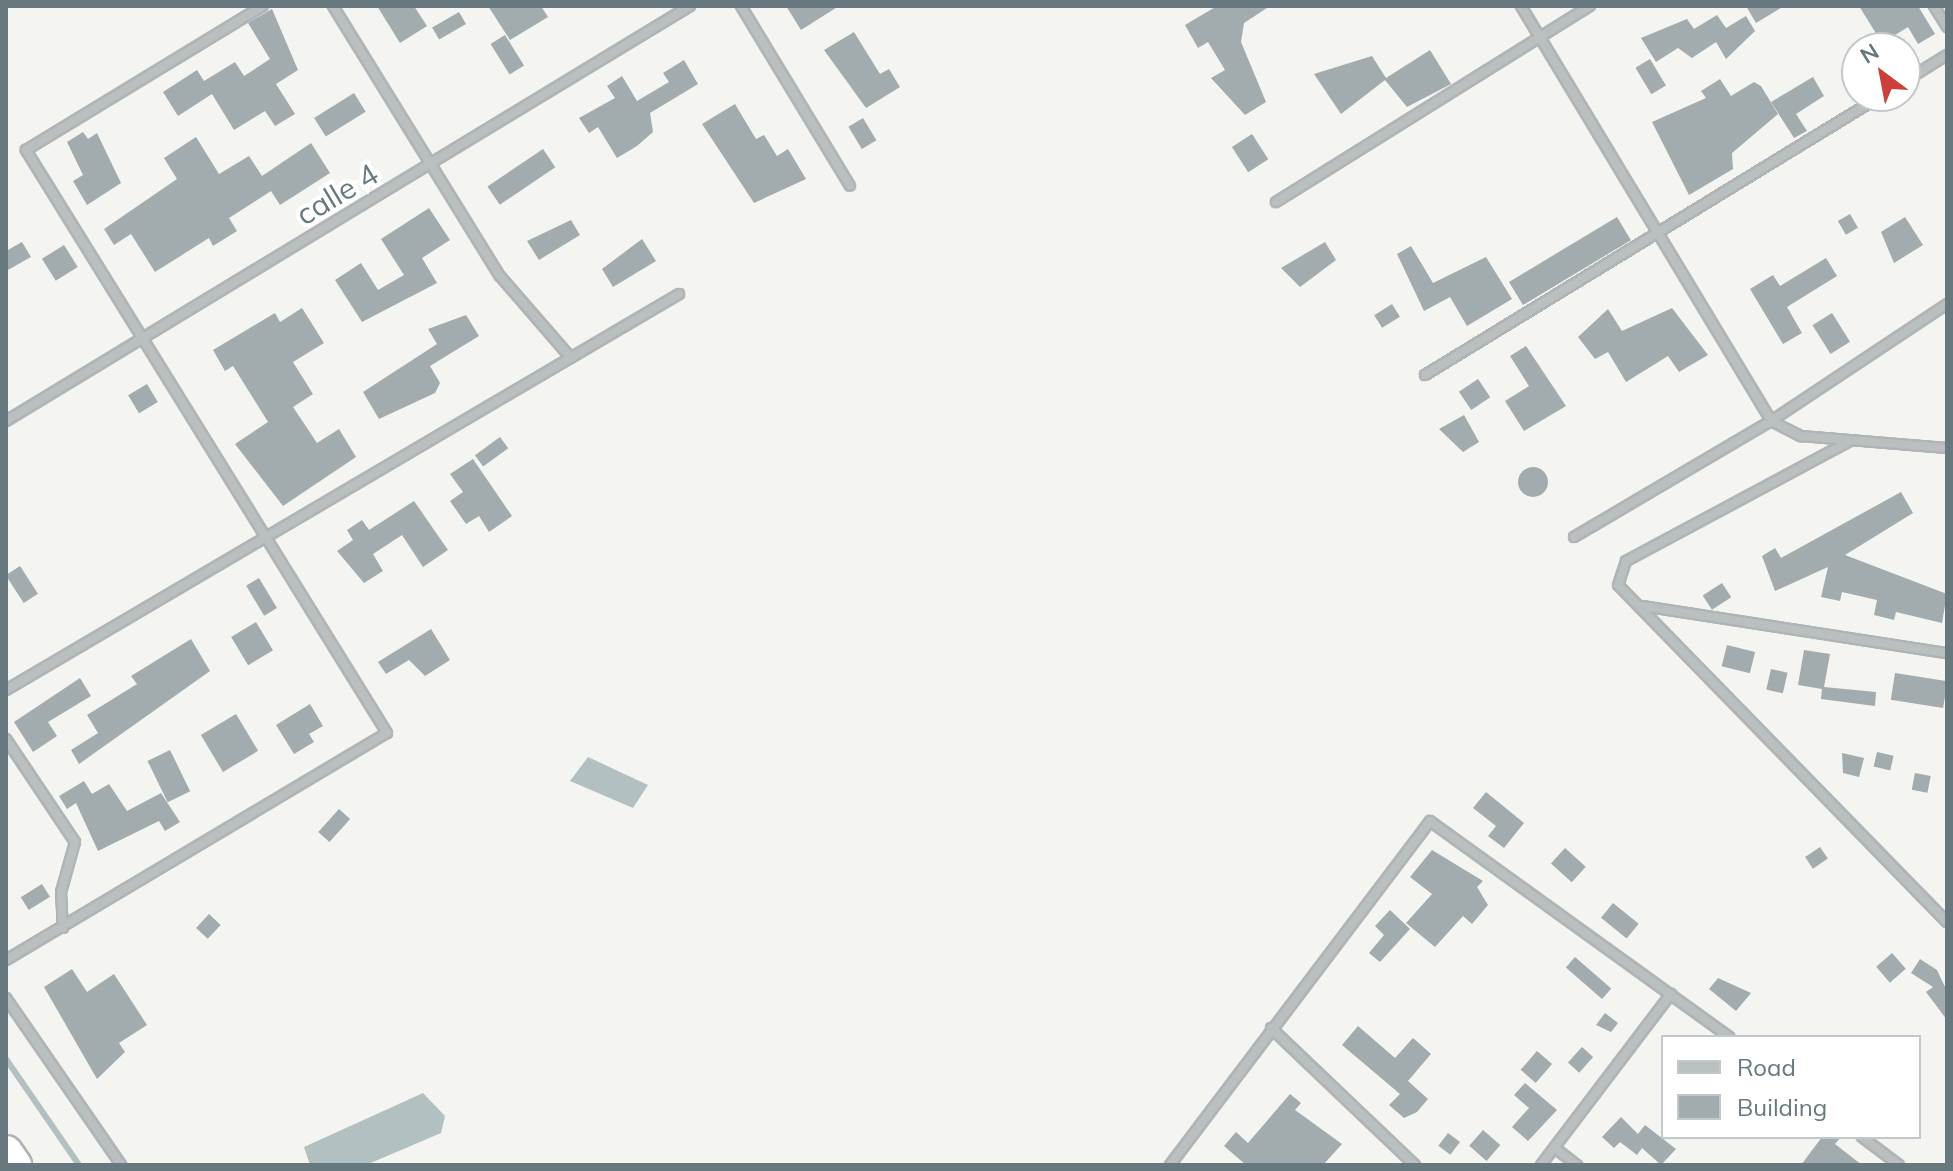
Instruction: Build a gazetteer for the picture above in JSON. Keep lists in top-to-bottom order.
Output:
{
  "streets": {
    "street": ["calle 4"]
  },
  "legend": ["Road", "Building"],
  "north": "top left"
}
